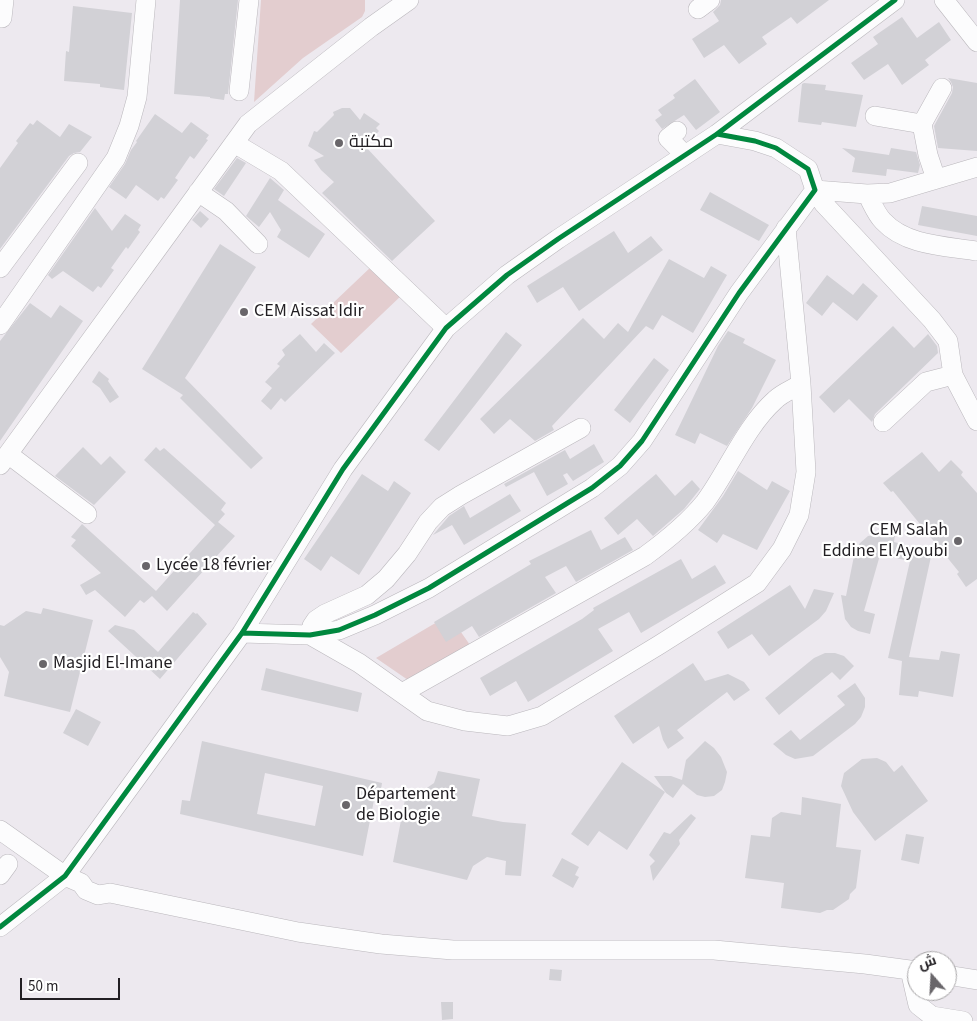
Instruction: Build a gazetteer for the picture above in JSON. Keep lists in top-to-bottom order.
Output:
{
  "places": [
    "مكتبة",
    "CEM Aissat Idir",
    "CEM Salah Eddine El Ayoubi",
    "Lycée 18 février",
    "Masjid El-Imane",
    "Département de Biologie"
  ],
  "scale_bar": "50 m",
  "north": "top"
}
